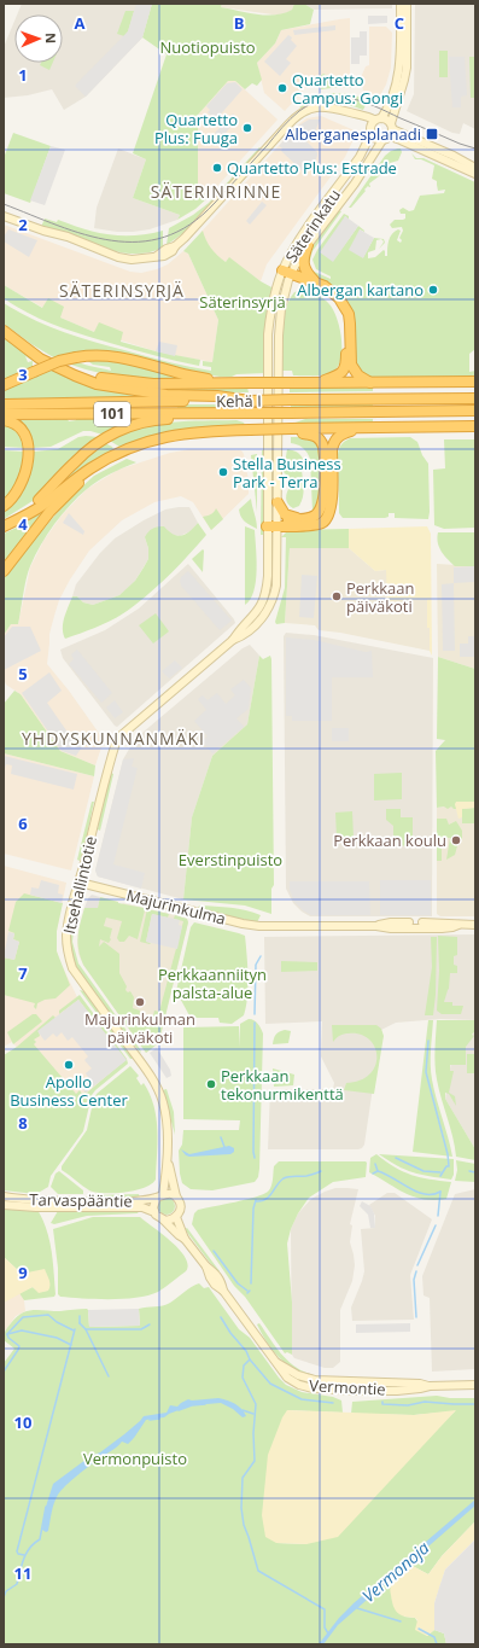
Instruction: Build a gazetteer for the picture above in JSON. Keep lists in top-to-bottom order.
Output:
{
  "streets": {
    "highway": ["Kehä I", "101"],
    "main road": [
      "Säterinkatu",
      "Itsehallintotie",
      "Majurinkulma",
      "Tarvaspääntie",
      "Vermontie"
    ]
  },
  "crossings": [
    ["Säterinkatu", "Itsehallintotie"],
    ["Itsehallintotie", "Majurinkulma"],
    ["Itsehallintotie", "Tarvaspääntie"],
    ["Itsehallintotie", "Vermontie"],
    ["Tarvaspääntie", "Vermontie"]
  ],
  "districts": ["SÄTERINRINNE", "SÄTERINSYRJÄ", "YHDYSKUNNANMÄKI"],
  "water": ["Vermonoja"],
  "parks": [
    "Nuotiopuisto",
    "Säterinsyrjä",
    "Everstinpuisto",
    "Perkkaanniityn palsta-alue",
    "Vermonpuisto"
  ],
  "places": {
    "other": [
      "Quartetto Campus: Gongi",
      "Quartetto Plus: Fuuga",
      "Quartetto Plus: Estrade",
      "Albergan kartano",
      "Stella Business Park - Terra",
      "Perkkaan päiväkoti",
      "Perkkaan koulu",
      "Majurinkulman päiväkoti",
      "Apollo Business Center",
      "Perkkaan tekonurmikenttä"
    ],
    "transit": ["Alberganesplanadi"]
  },
  "north": "right",
  "grid": {
    "columns": ["A", "B", "C"],
    "rows": [
      "1",
      "2",
      "3",
      "4",
      "5",
      "6",
      "7",
      "8",
      "9",
      "10",
      "11"
    ]
  }
}
